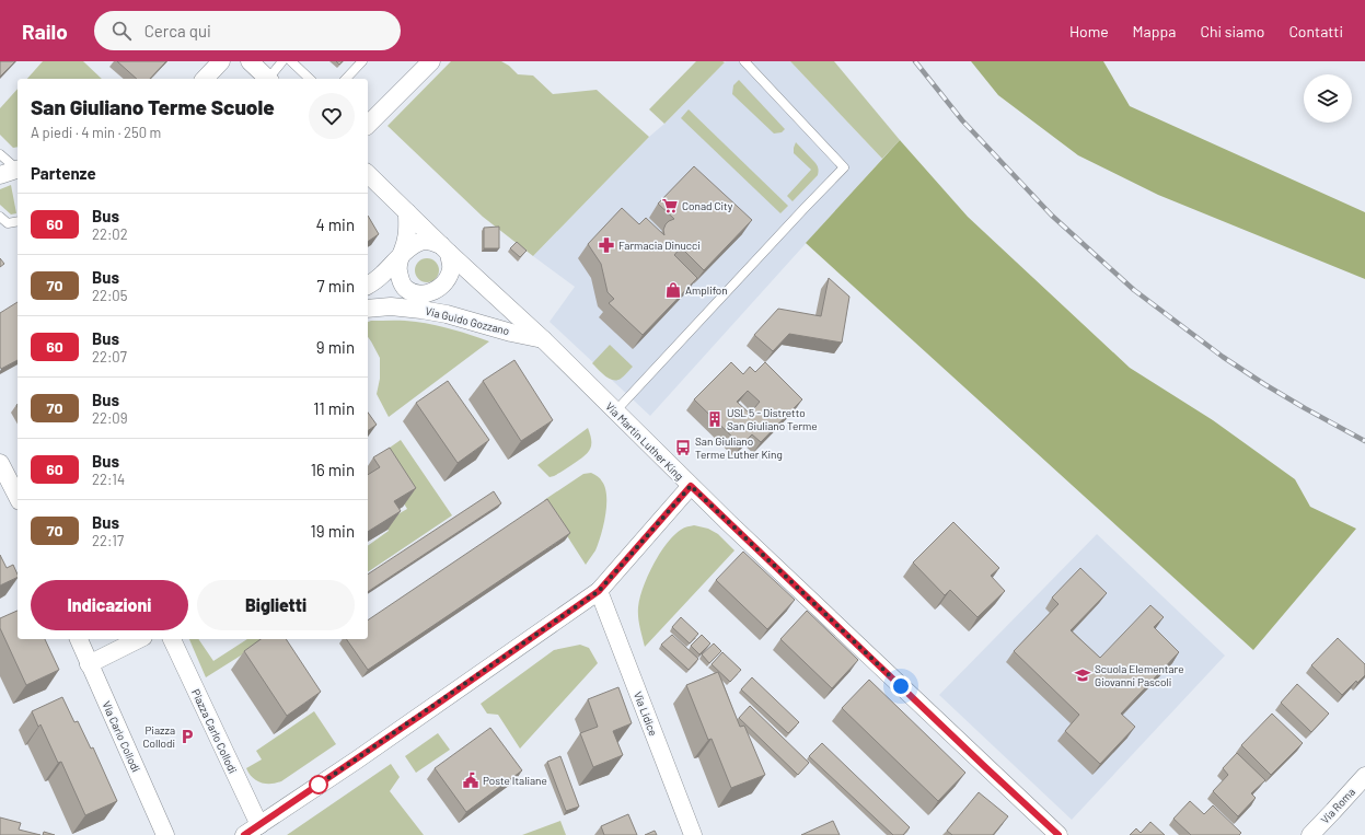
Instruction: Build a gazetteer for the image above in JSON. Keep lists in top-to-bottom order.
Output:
{
  "streets": {
    "street": [
      "Via Guido Gozzano",
      "Via Martin Luther King",
      "Via Lidice",
      "Piazza Carlo Collodi",
      "Via Carlo Collodi",
      "Via Roma"
    ]
  },
  "crossings": [
    ["Via Guido Gozzano", "Via Martin Luther King"]
  ],
  "places": {
    "supermarket": ["Conad City"],
    "pharmacy": ["Farmacia Dinucci"],
    "shop": ["Amplifon"],
    "building": ["USL 5 - Distretto San Giuliano Terme"],
    "bus stop": ["San Giuliano Terme Luther King"],
    "school or university": ["Scuola Elementare Giovanni Pascoli"],
    "parking": ["Piazza Collodi"],
    "public building": ["Poste Italiane"]
  },
  "lines": ["bus line 60"],
  "page": {
    "header": "Railo",
    "search": "Cerca qui",
    "nav": [
      "Home",
      "Mappa",
      "Chi siamo",
      "Contatti"
    ],
    "heading": [
      ["San Giuliano Terme Scuole", "A piedi · 4 min · 250 m"],
      "Partenze"
    ],
    "list": [
      {
        "mark": "60",
        "name": "Bus",
        "note": "22:02",
        "value": "4 min"
      },
      {
        "mark": "70",
        "name": "Bus",
        "note": "22:05",
        "value": "7 min"
      },
      {
        "mark": "60",
        "name": "Bus",
        "note": "22:07",
        "value": "9 min"
      },
      {
        "mark": "70",
        "name": "Bus",
        "note": "22:09",
        "value": "11 min"
      },
      {
        "mark": "60",
        "name": "Bus",
        "note": "22:14",
        "value": "16 min"
      },
      {
        "mark": "70",
        "name": "Bus",
        "note": "22:17",
        "value": "19 min"
      }
    ],
    "buttons": ["Indicazioni", "Biglietti"]
  }
}
